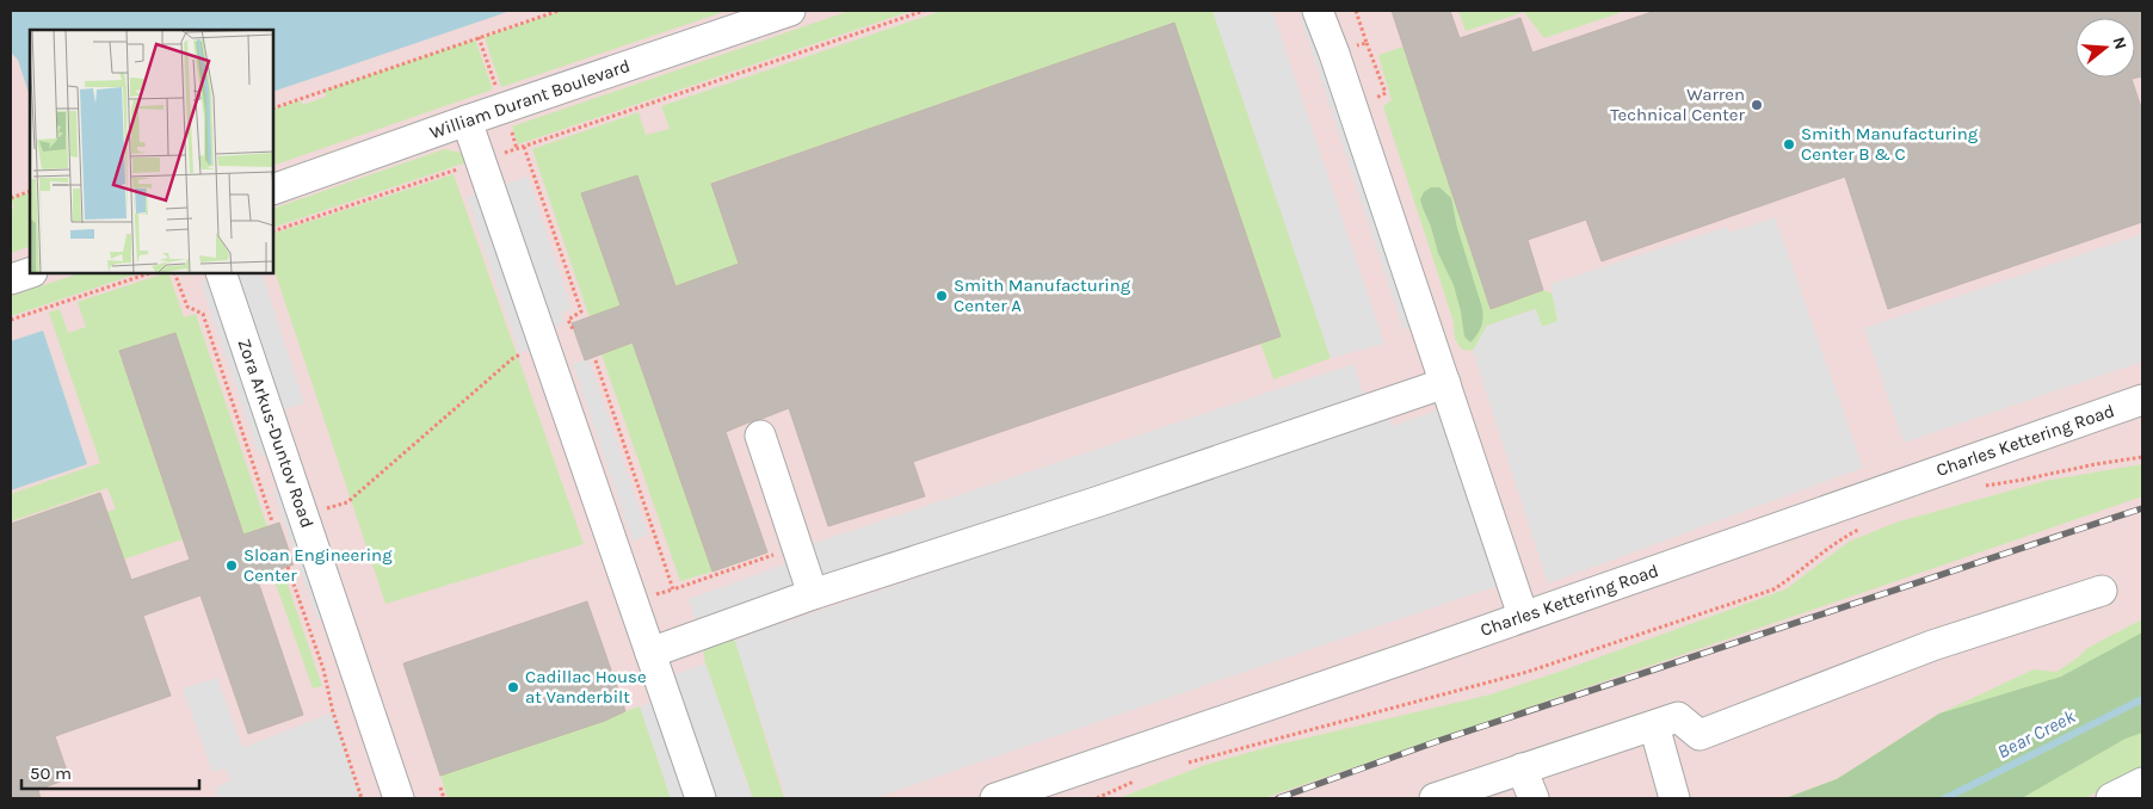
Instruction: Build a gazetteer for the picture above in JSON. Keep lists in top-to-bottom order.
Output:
{
  "streets": {
    "lane": ["William Durant Boulevard", "Zora Arkus-Duntov Road", "Charles Kettering Road"]
  },
  "water": ["Bear Creek"],
  "places": [
    "Warren Technical Center",
    "Smith Manufacturing Center B & C",
    "Smith Manufacturing Center A",
    "Sloan Engineering Center",
    "Cadillac House at Vanderbilt"
  ],
  "scale_bar": "50 m",
  "north": "right"
}
